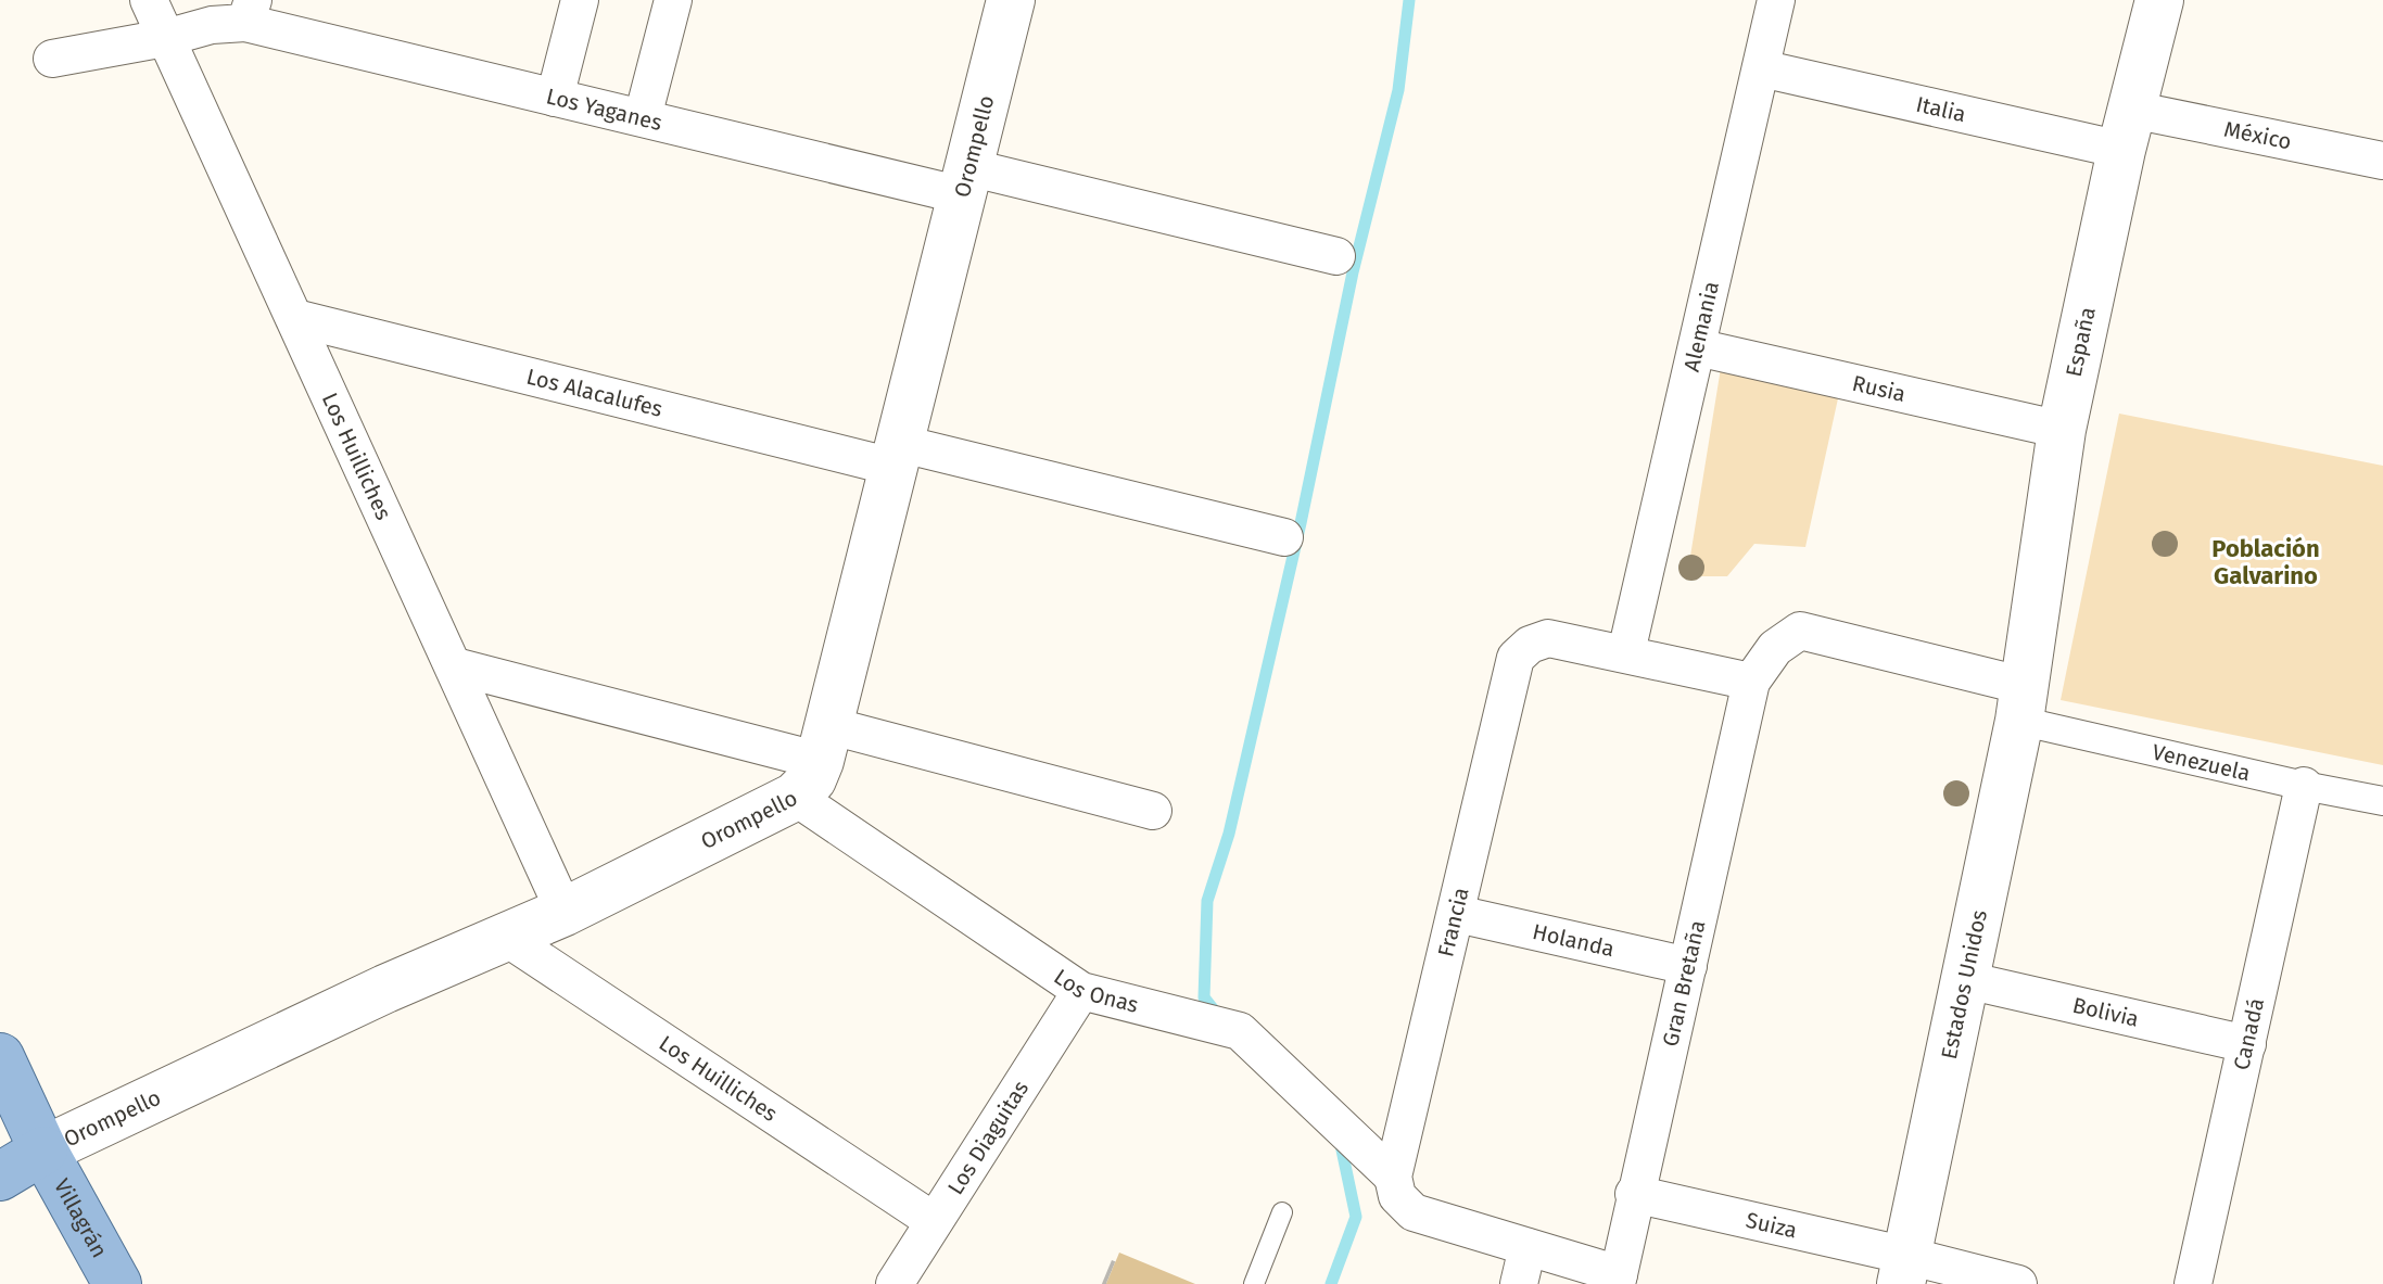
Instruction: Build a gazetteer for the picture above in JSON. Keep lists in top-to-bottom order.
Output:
{
  "streets": {
    "main road": ["Orompello", "Villagrán"],
    "street": [
      "Los Yaganes",
      "Italia",
      "México",
      "Alemania",
      "España",
      "Rusia",
      "Los Alacalufes",
      "Los Huilliches",
      "Venezuela",
      "Francia",
      "Holanda",
      "Gran Bretaña",
      "Estados Unidos",
      "Los Onas",
      "Bolivia",
      "Canadá",
      "Los Diaguitas",
      "Suiza"
    ]
  },
  "crossings": [
    ["Los Yaganes", "Orompello"],
    ["Los Yaganes", "Los Huilliches"],
    ["Italia", "México"],
    ["Italia", "Alemania"],
    ["Italia", "España"],
    ["México", "España"],
    ["Orompello", "Los Alacalufes"],
    ["Orompello", "Los Huilliches"],
    ["Orompello", "Los Onas"],
    ["Orompello", "Villagrán"],
    ["Alemania", "Rusia"],
    ["Alemania", "Francia"],
    ["España", "Rusia"],
    ["España", "Venezuela"],
    ["España", "Estados Unidos"],
    ["Los Alacalufes", "Los Huilliches"],
    ["Los Huilliches", "Los Onas"],
    ["Los Huilliches", "Los Diaguitas"],
    ["Venezuela", "Francia"],
    ["Venezuela", "Gran Bretaña"],
    ["Venezuela", "Estados Unidos"],
    ["Venezuela", "Canadá"],
    ["Francia", "Holanda"],
    ["Francia", "Gran Bretaña"],
    ["Francia", "Los Onas"],
    ["Holanda", "Gran Bretaña"],
    ["Gran Bretaña", "Suiza"],
    ["Estados Unidos", "Bolivia"],
    ["Estados Unidos", "Suiza"],
    ["Los Onas", "Los Diaguitas"],
    ["Bolivia", "Canadá"]
  ],
  "districts": ["Población Galvarino"]
}
